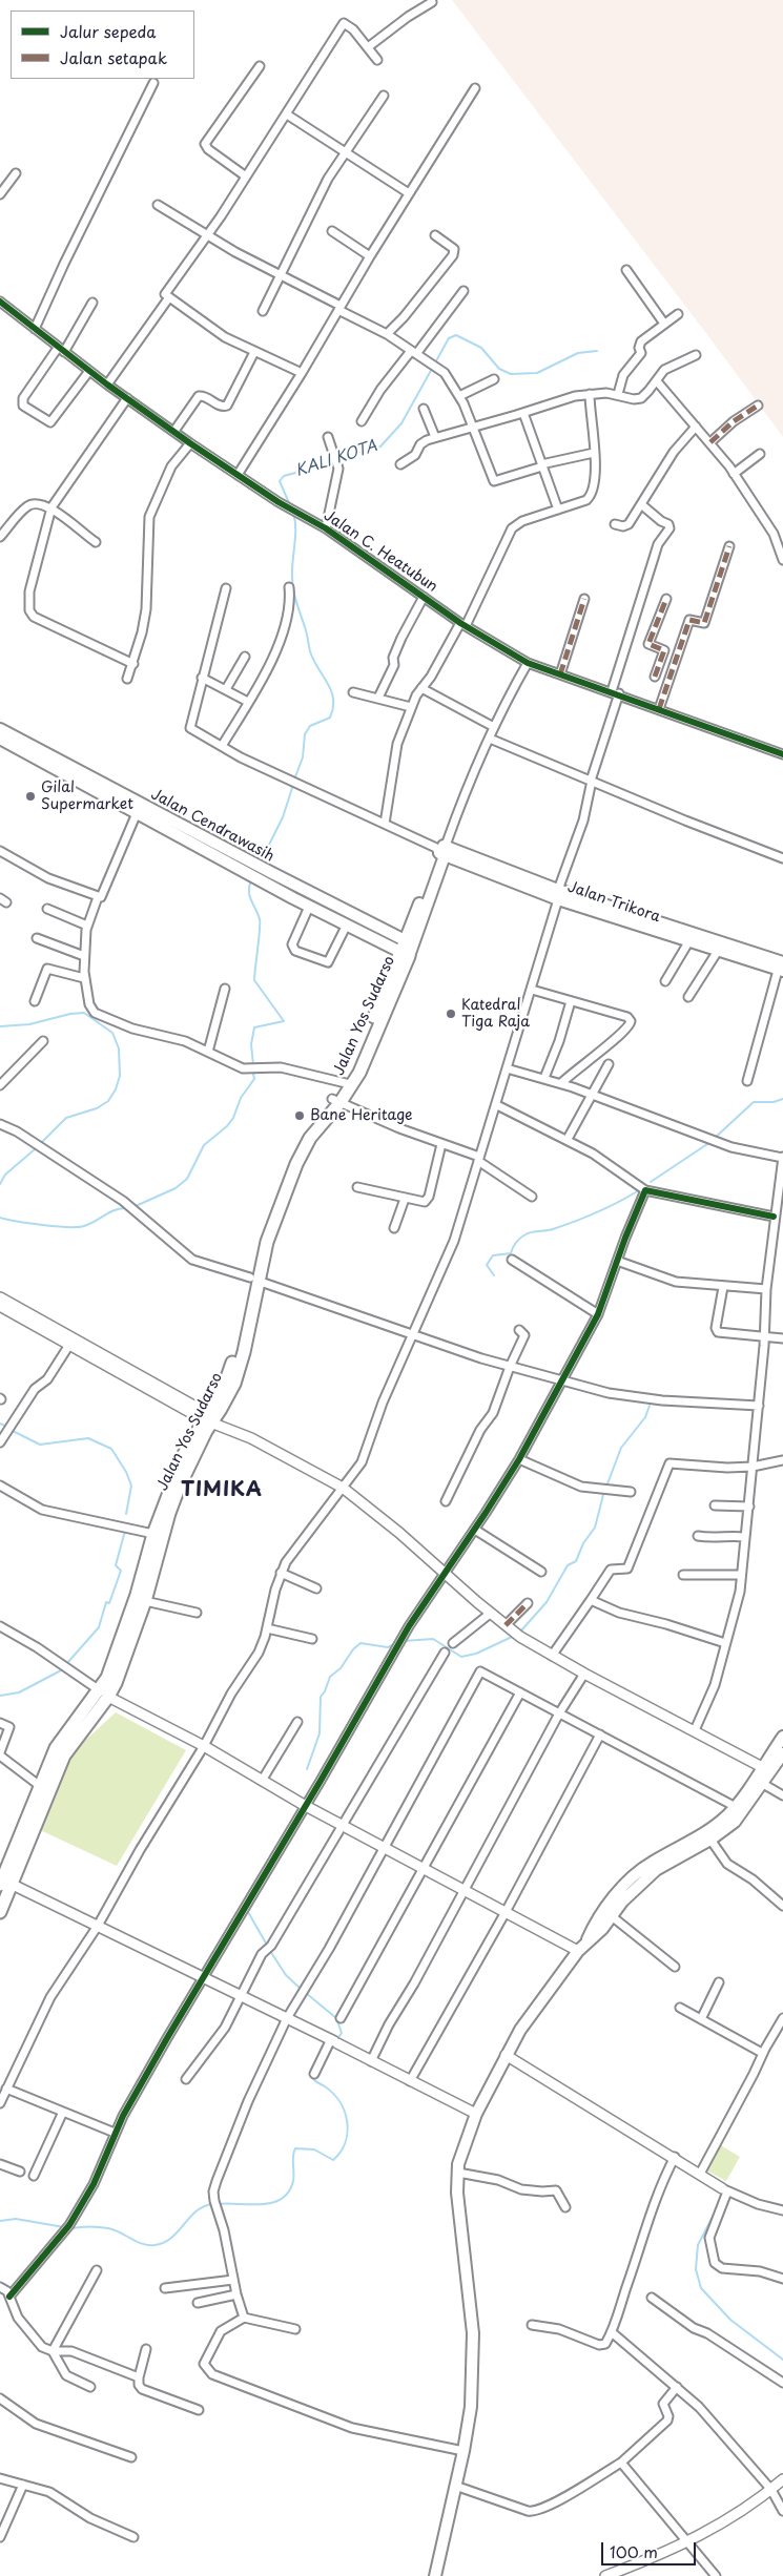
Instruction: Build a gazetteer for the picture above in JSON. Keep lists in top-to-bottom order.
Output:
{
  "streets": {
    "highway": ["Jalan Yos Sudarso"],
    "main road": ["Jalan Cendrawasih", "Jalan Trikora"],
    "street": ["Jalan C. Heatubun"]
  },
  "crossings": [
    ["Jalan Cendrawasih", "Jalan Yos Sudarso"],
    ["Jalan Trikora", "Jalan Yos Sudarso"]
  ],
  "districts": ["TIMIKA"],
  "water": ["KALI KOTA"],
  "places": ["Gilal Supermarket", "Katedral Tiga Raja", "Bane Heritage"],
  "legend": ["Jalur sepeda", "Jalan setapak"],
  "scale_bar": "100 m"
}
